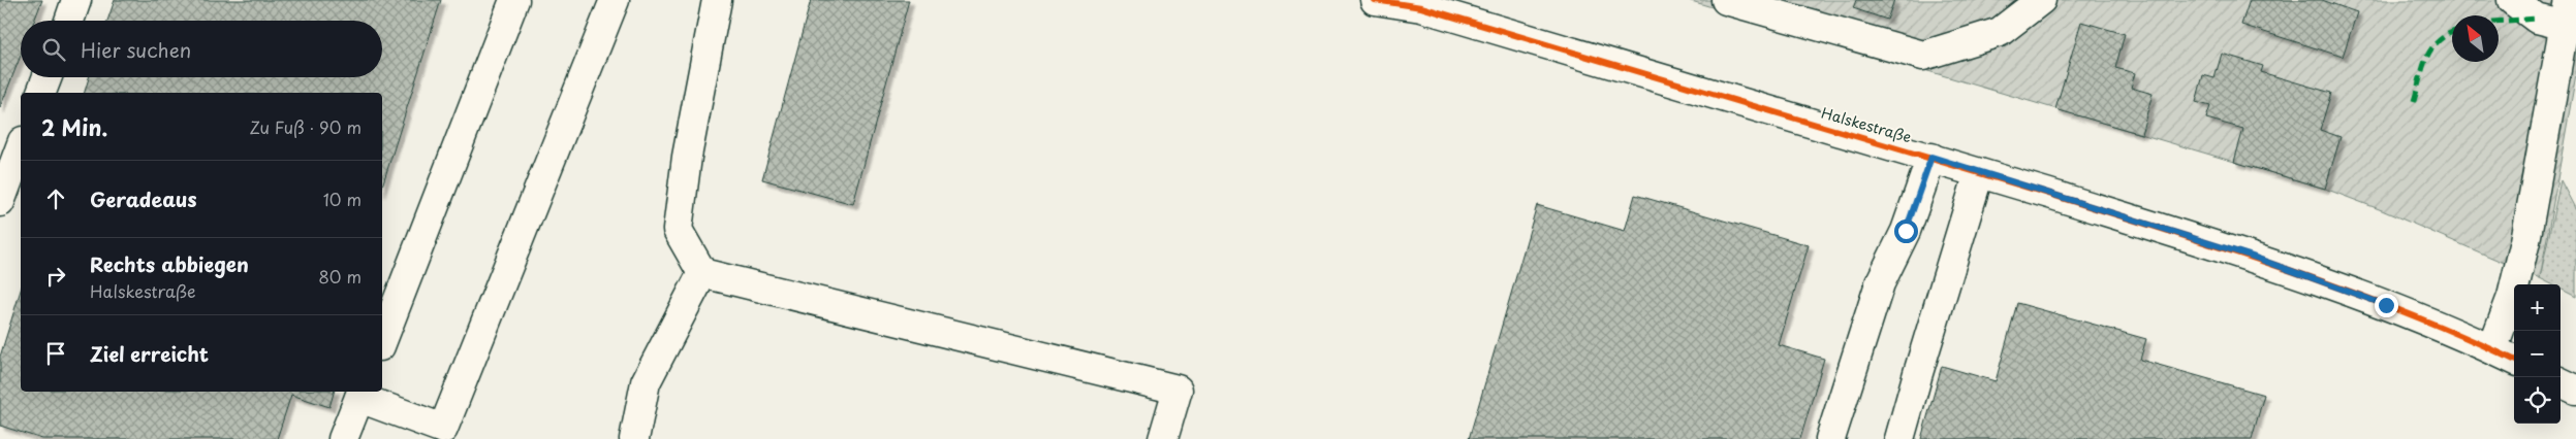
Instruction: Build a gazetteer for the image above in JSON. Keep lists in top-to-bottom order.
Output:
{
  "streets": {
    "street": ["Halskestraße"]
  },
  "north": "top left",
  "page": {
    "search": "Hier suchen",
    "heading": ["2 Min.", "Zu Fuß · 90 m"],
    "list": [
      ["Geradeaus", "10 m"],
      ["Rechts abbiegen", "Halskestraße", "80 m"],
      "Ziel erreicht"
    ],
    "map_buttons": ["+", "−"]
  }
}
